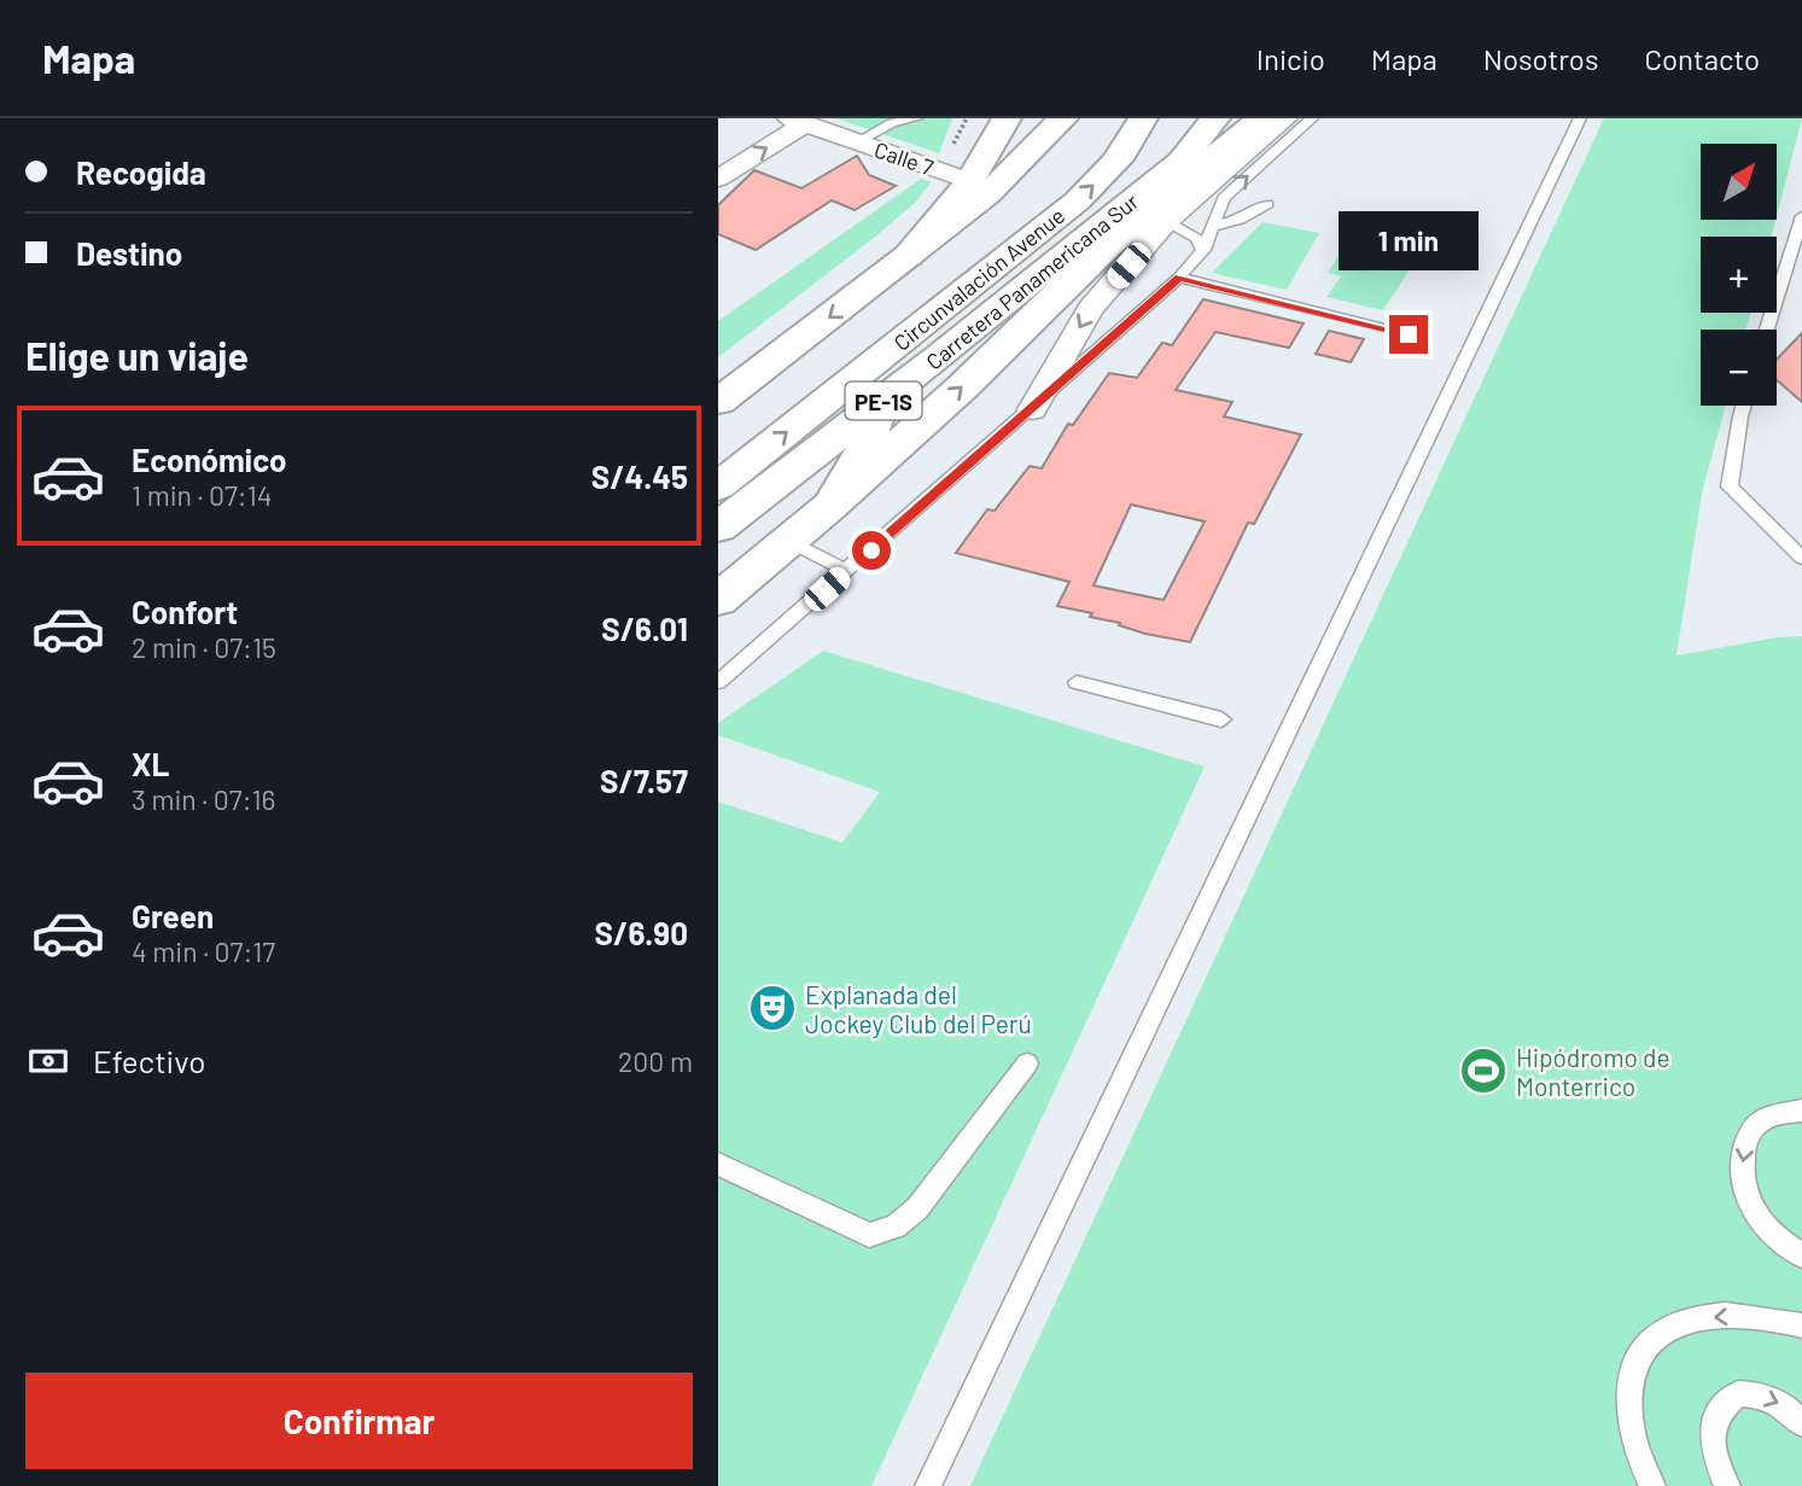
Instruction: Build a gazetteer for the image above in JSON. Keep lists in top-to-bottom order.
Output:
{
  "streets": {
    "main road": ["Circunvalación Avenue", "Carretera Panamericana Sur", "PE-1S"],
    "street": ["Calle 7"]
  },
  "places": {
    "theatre": ["Explanada del Jockey Club del Perú"],
    "sports": ["Hipódromo de Monterrico"]
  },
  "north": "top right",
  "page": {
    "header": "Mapa",
    "nav": [
      "Inicio",
      "Mapa",
      "Nosotros",
      "Contacto"
    ],
    "banner": ["Recogida", "Destino"],
    "map_buttons": ["+", "−"],
    "bubble": "1 min",
    "heading": "Elige un viaje",
    "list": [
      {
        "name": "Económico",
        "note": "1 min · 07:14",
        "value": "S/4.45"
      },
      {
        "name": "Confort",
        "note": "2 min · 07:15",
        "value": "S/6.01"
      },
      {
        "name": "XL",
        "note": "3 min · 07:16",
        "value": "S/7.57"
      },
      {
        "name": "Green",
        "note": "4 min · 07:17",
        "value": "S/6.90"
      }
    ],
    "pay": ["Efectivo", "200 m"],
    "buttons": "Confirmar"
  }
}
